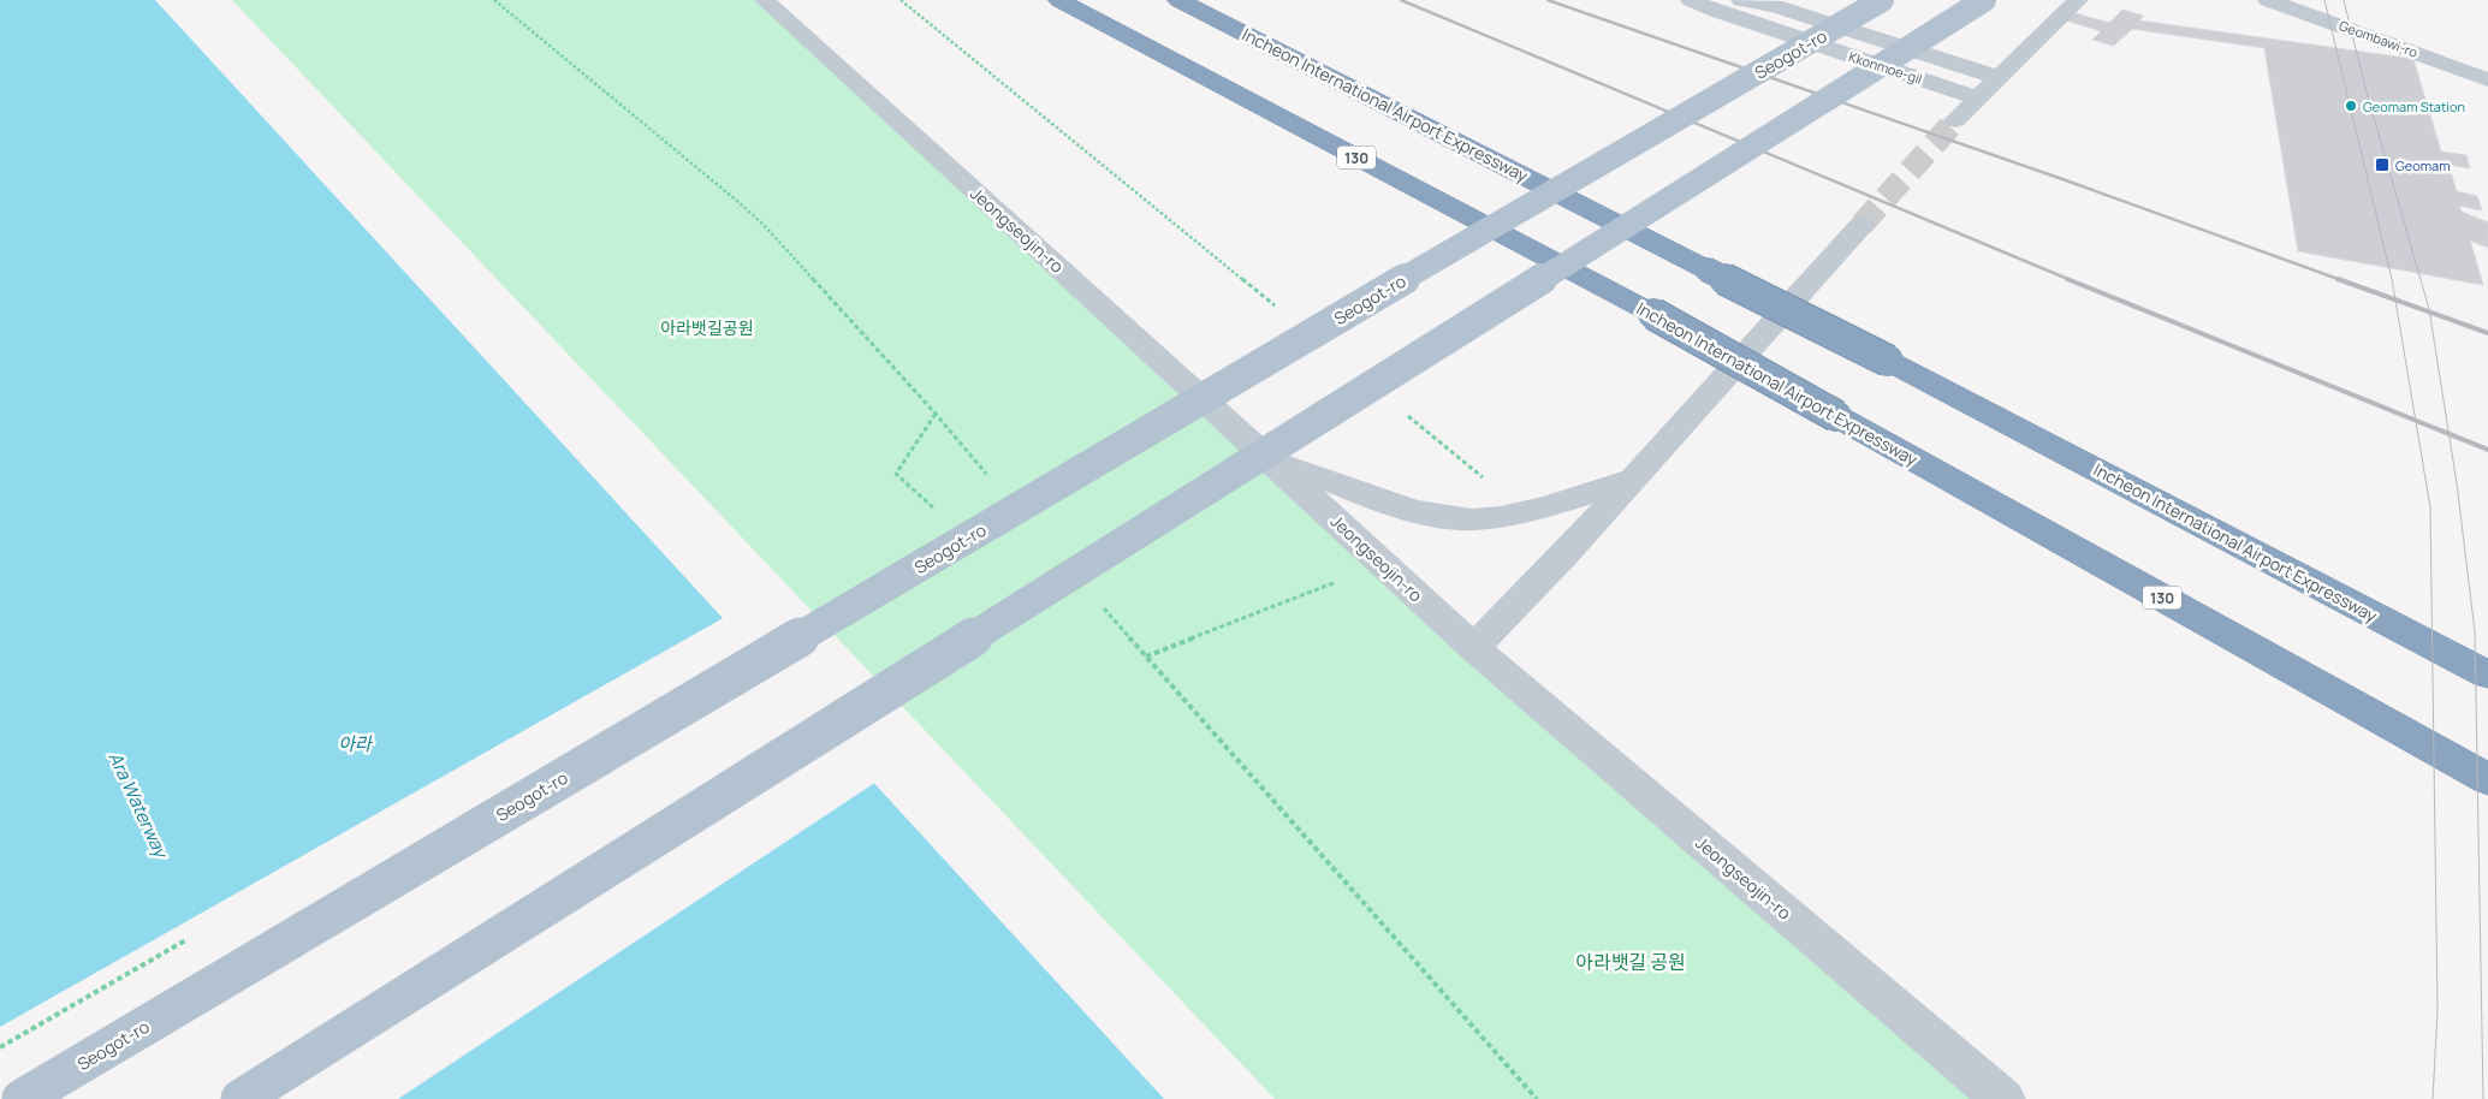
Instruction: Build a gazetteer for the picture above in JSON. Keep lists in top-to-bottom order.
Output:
{
  "streets": {
    "highway": ["Incheon International Airport Expressway", "130"],
    "main road": ["Seogot-ro"],
    "street": ["Geombawi-ro", "Kkonmoe-gil", "Jeongseojin-ro"]
  },
  "water": ["아라", "Ara Waterway"],
  "parks": ["아라뱃길공원", "아라뱃길 공원"],
  "places": {
    "other": ["Geomam Station"],
    "transit": ["Geomam"]
  }
}
